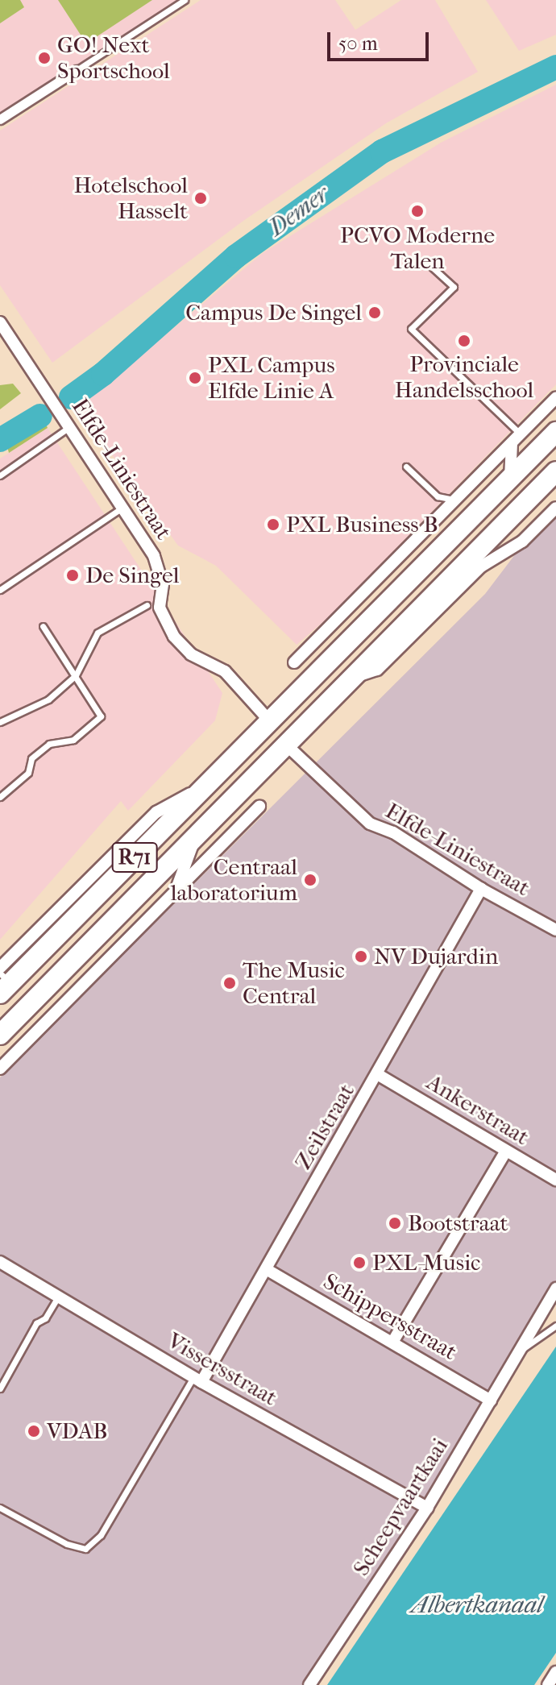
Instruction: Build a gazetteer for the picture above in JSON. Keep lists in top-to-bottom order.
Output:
{
  "streets": {
    "highway": ["R71"],
    "street": [
      "Elfde-Liniestraat",
      "Ankerstraat",
      "Zeilstraat",
      "Schippersstraat",
      "Vissersstraat",
      "Scheepvaartkaai"
    ]
  },
  "crossings": [
    ["Elfde-Liniestraat", "R71"],
    ["Elfde-Liniestraat", "Zeilstraat"],
    ["Ankerstraat", "Zeilstraat"],
    ["Zeilstraat", "Schippersstraat"],
    ["Zeilstraat", "Vissersstraat"],
    ["Schippersstraat", "Scheepvaartkaai"],
    ["Vissersstraat", "Scheepvaartkaai"]
  ],
  "water": ["Demer", "Albertkanaal"],
  "places": [
    "GO! Next Sportschool",
    "Hotelschool Hasselt",
    "PCVO Moderne Talen",
    "Campus De Singel",
    "Provinciale Handelsschool",
    "PXL Campus Elfde Linie A",
    "PXL Business B",
    "De Singel",
    "Centraal laboratorium",
    "NV Dujardin",
    "The Music Central",
    "Bootstraat",
    "PXL-Music",
    "VDAB"
  ],
  "scale_bar": "50 m"
}
